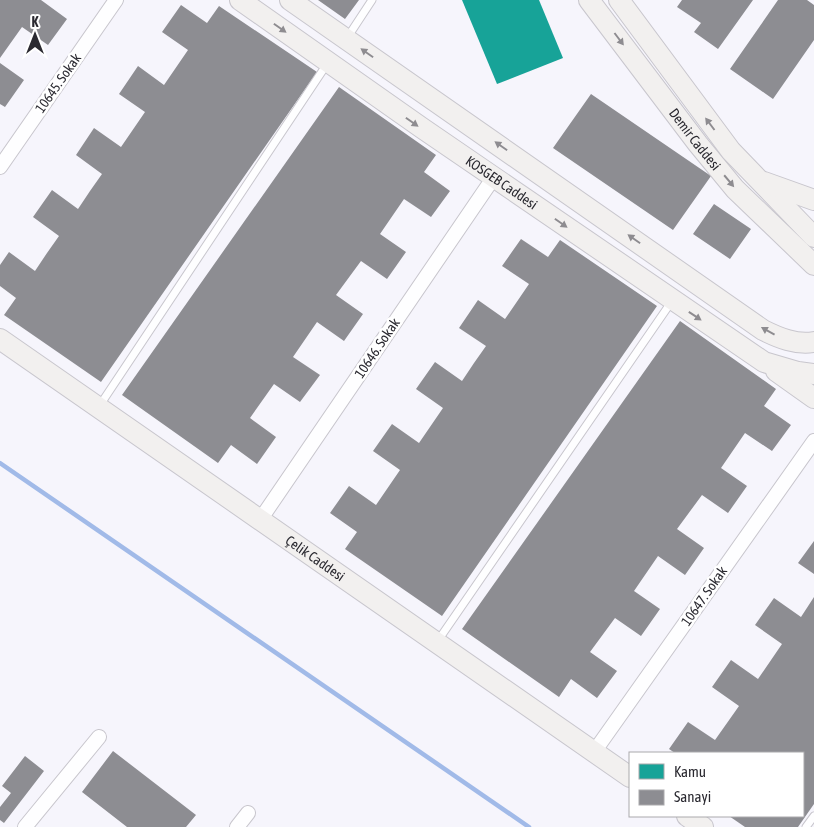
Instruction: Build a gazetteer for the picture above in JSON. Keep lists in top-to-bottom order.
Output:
{
  "streets": {
    "street": [
      "10645. Sokak",
      "Demir Caddesi",
      "KOSGEB Caddesi",
      "10646. Sokak",
      "Çelik Caddesi",
      "10647. Sokak"
    ]
  },
  "crossings": [
    ["KOSGEB Caddesi", "10646. Sokak"],
    ["10646. Sokak", "Çelik Caddesi"],
    ["Çelik Caddesi", "10647. Sokak"]
  ],
  "legend": ["Kamu", "Sanayi"],
  "north": "top"
}
